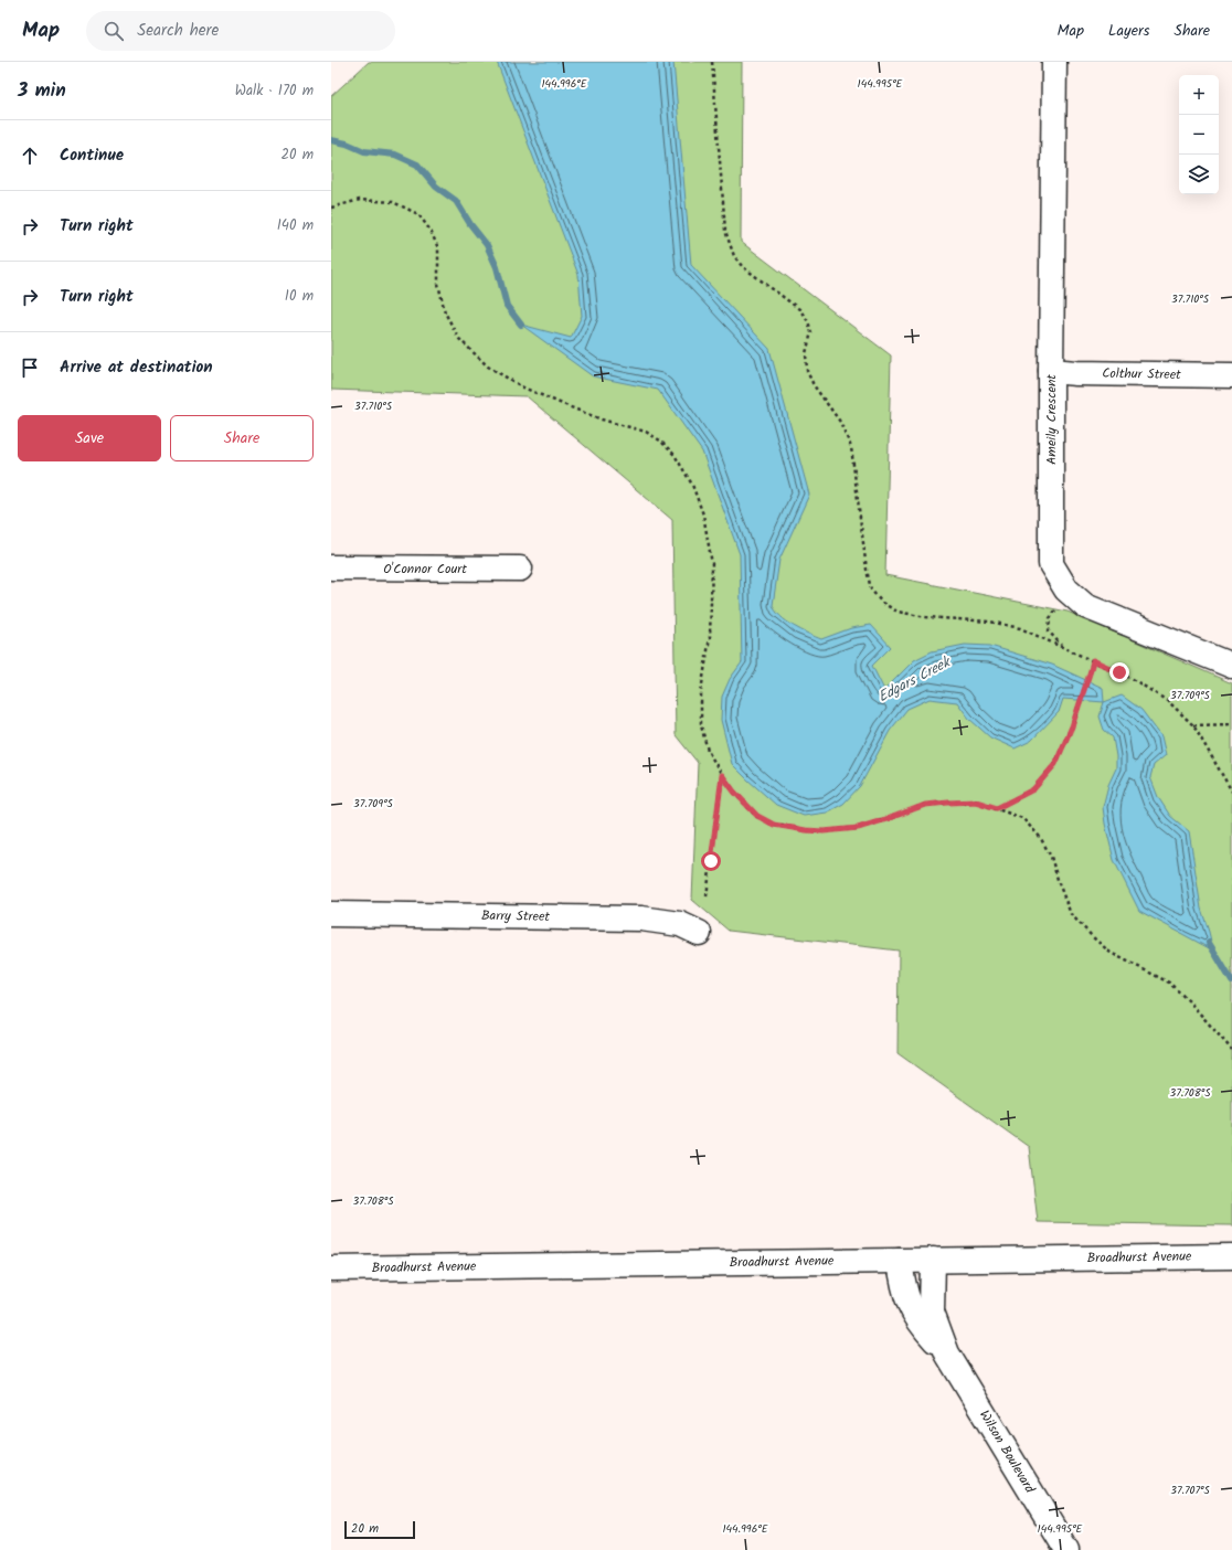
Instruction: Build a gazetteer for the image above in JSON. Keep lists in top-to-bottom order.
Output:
{
  "streets": {
    "street": [
      "Colthur Street",
      "Ameily Crescent",
      "O'Connor Court",
      "Barry Street",
      "Broadhurst Avenue",
      "Wilson Boulevard"
    ]
  },
  "crossings": [
    ["Colthur Street", "Ameily Crescent"],
    ["Broadhurst Avenue", "Wilson Boulevard"]
  ],
  "water": ["Edgars Creek"],
  "scale_bar": "20 m",
  "page": {
    "header": "Map",
    "search": "Search here",
    "nav": ["Map", "Layers", "Share"],
    "heading": ["3 min", "Walk · 170 m"],
    "map_buttons": ["+", "−"],
    "list": [
      ["Continue", "20 m"],
      ["Turn right", "140 m"],
      ["Turn right", "10 m"],
      "Arrive at destination"
    ],
    "buttons": ["Save", "Share"],
    "scale": "20 m"
  },
  "coordinates": [
    "144.996°E",
    "144.995°E",
    "37.710°S",
    "37.709°S",
    "37.708°S",
    "37.707°S"
  ]
}
